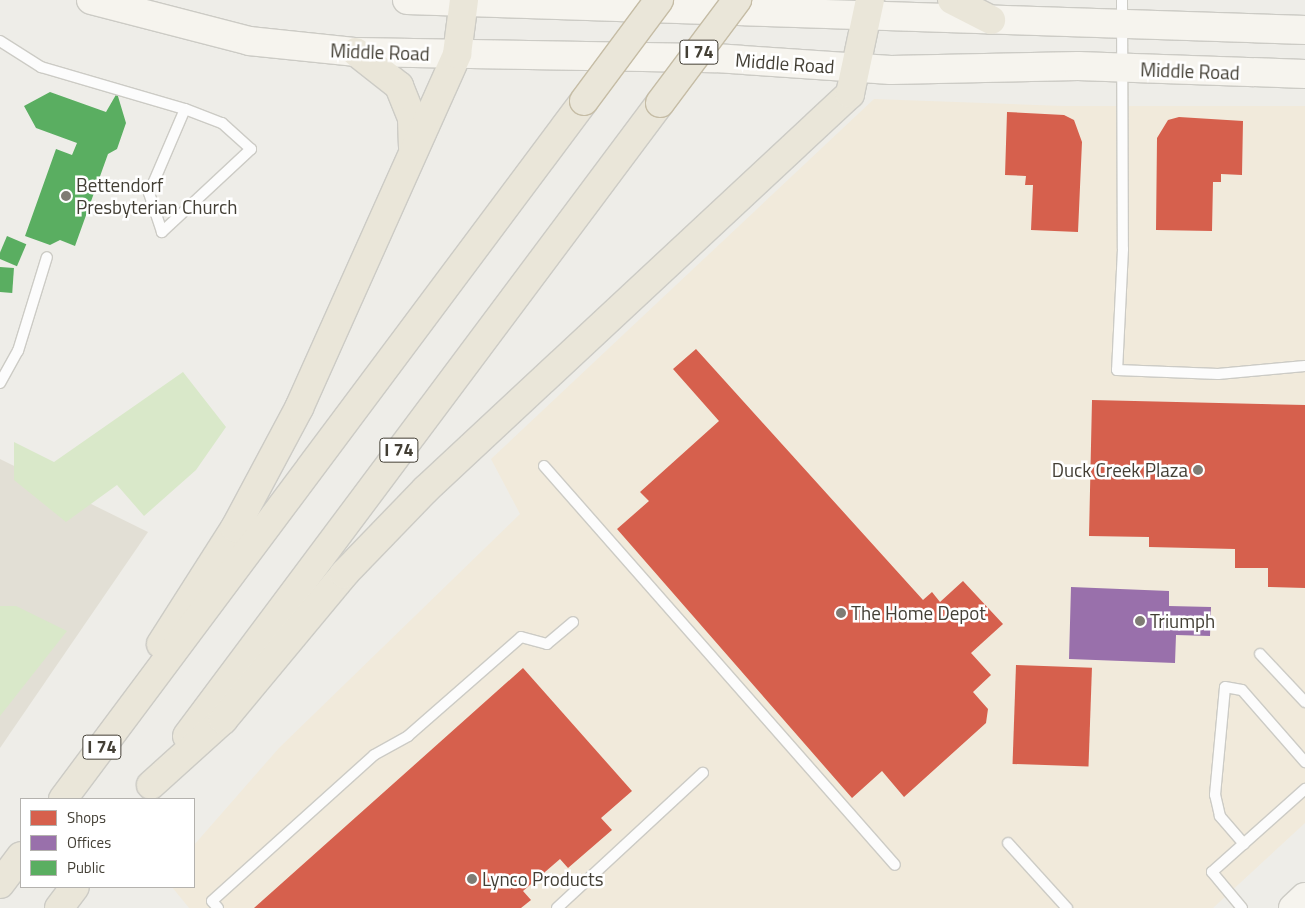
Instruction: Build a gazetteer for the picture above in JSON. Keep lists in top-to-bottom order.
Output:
{
  "streets": {
    "highway": ["I 74"],
    "main road": ["Middle Road"]
  },
  "places": [
    "Bettendorf Presbyterian Church",
    "Duck Creek Plaza",
    "The Home Depot",
    "Triumph",
    "Lynco Products"
  ],
  "legend": ["Shops", "Offices", "Public"]
}
